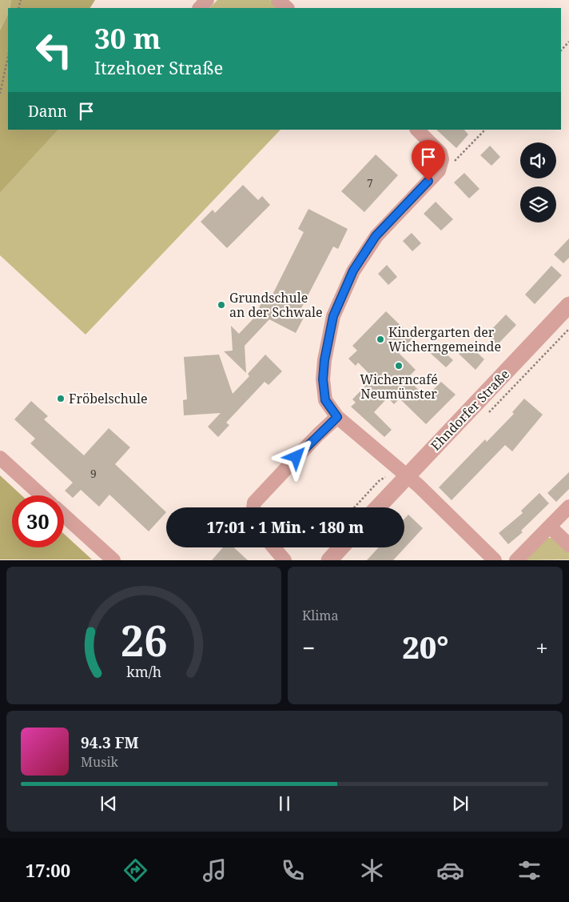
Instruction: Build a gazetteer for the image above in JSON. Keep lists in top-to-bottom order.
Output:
{
  "streets": {
    "street": ["Ehndorfer Straße"]
  },
  "places": [
    "Grundschule an der Schwale",
    "Kindergarten der Wicherngemeinde",
    "Wicherncafé Neumünster",
    "Fröbelschule"
  ],
  "house_numbers": ["7", "9"],
  "page": {
    "turn": ["30 m", "Itzehoer Straße"],
    "then": "Dann",
    "limit": "30",
    "trip": "17:01 · 1 Min. · 180 m",
    "tile": "Klima",
    "heat": ["−", "20°", "+"],
    "song": ["94.3 FM", "Musik"],
    "tabs": "17:00",
    "gauge": ["26", "km/h"]
  }
}
